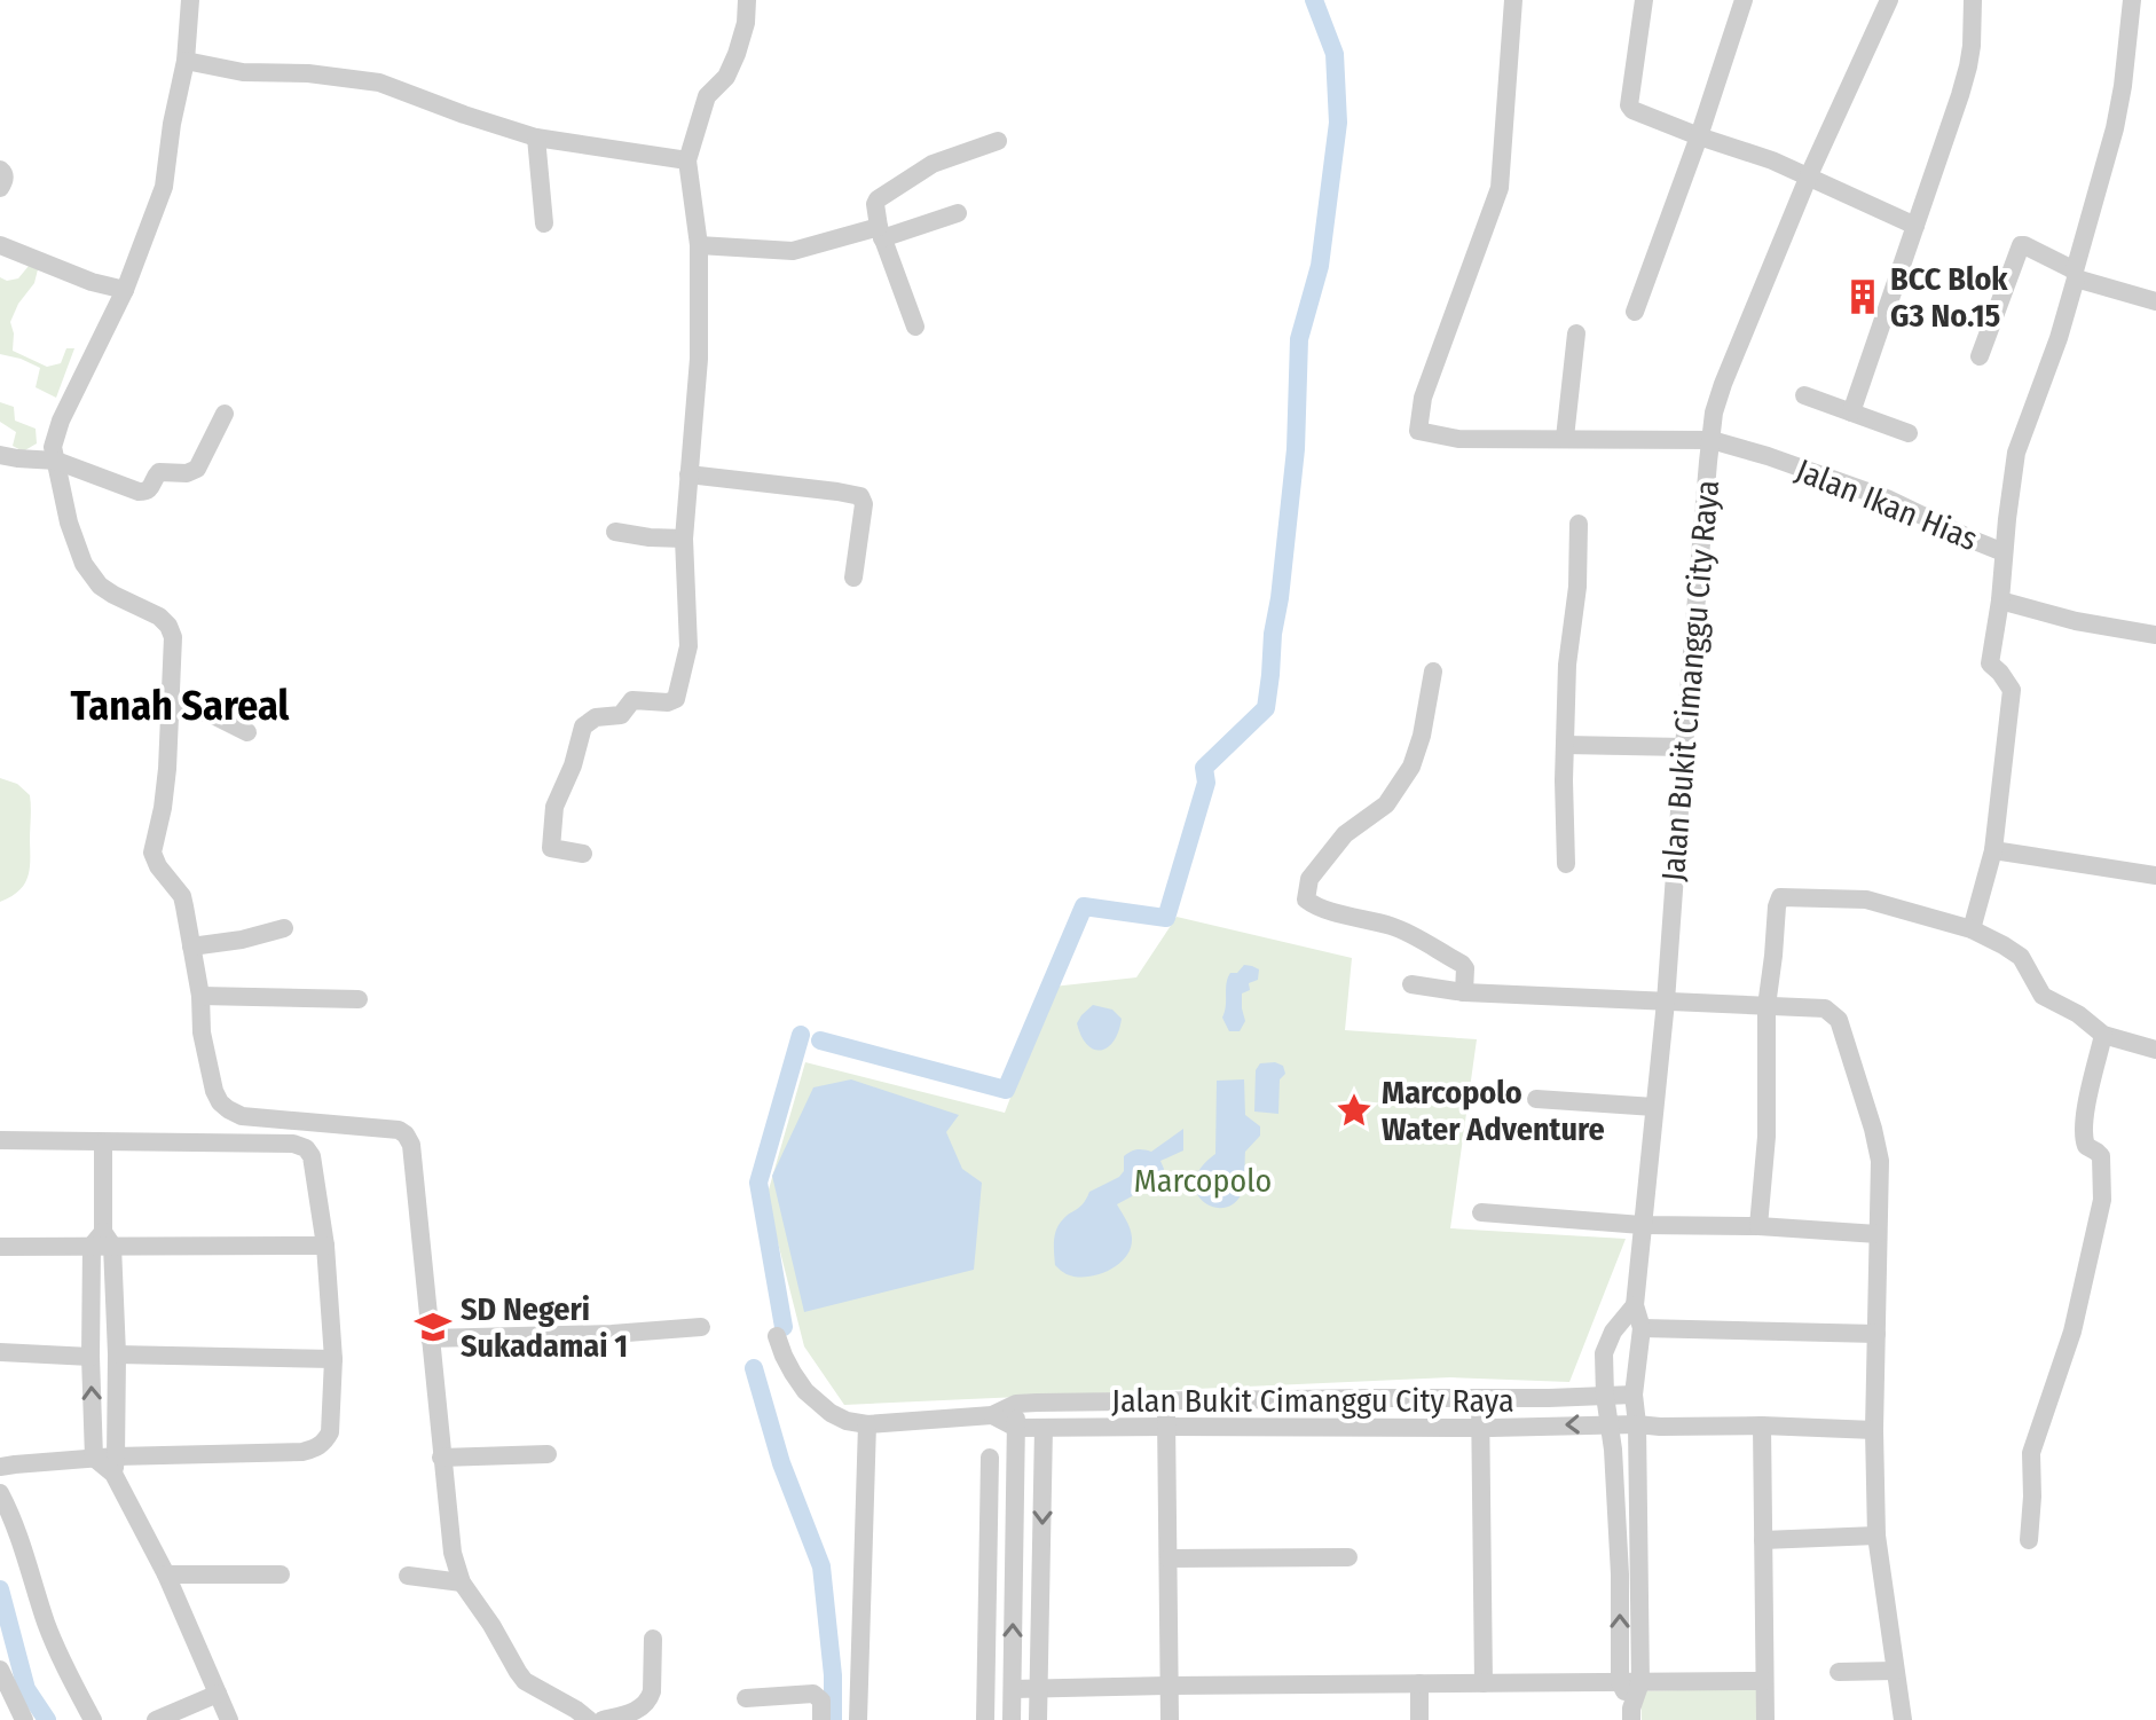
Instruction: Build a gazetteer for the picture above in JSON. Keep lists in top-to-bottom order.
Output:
{
  "streets": {
    "street": ["Jalan Ikan Hias", "Jalan Bukit Cimanggu City Raya"]
  },
  "crossings": [
    ["Jalan Ikan Hias", "Jalan Bukit Cimanggu City Raya"]
  ],
  "districts": ["Tanah Sareal"],
  "parks": ["Marcopolo"],
  "places": {
    "building": ["BCC Blok G3 No.15"],
    "place": ["Marcopolo Water Adventure"],
    "school or university": ["SD Negeri Sukadamai 1"]
  }
}
